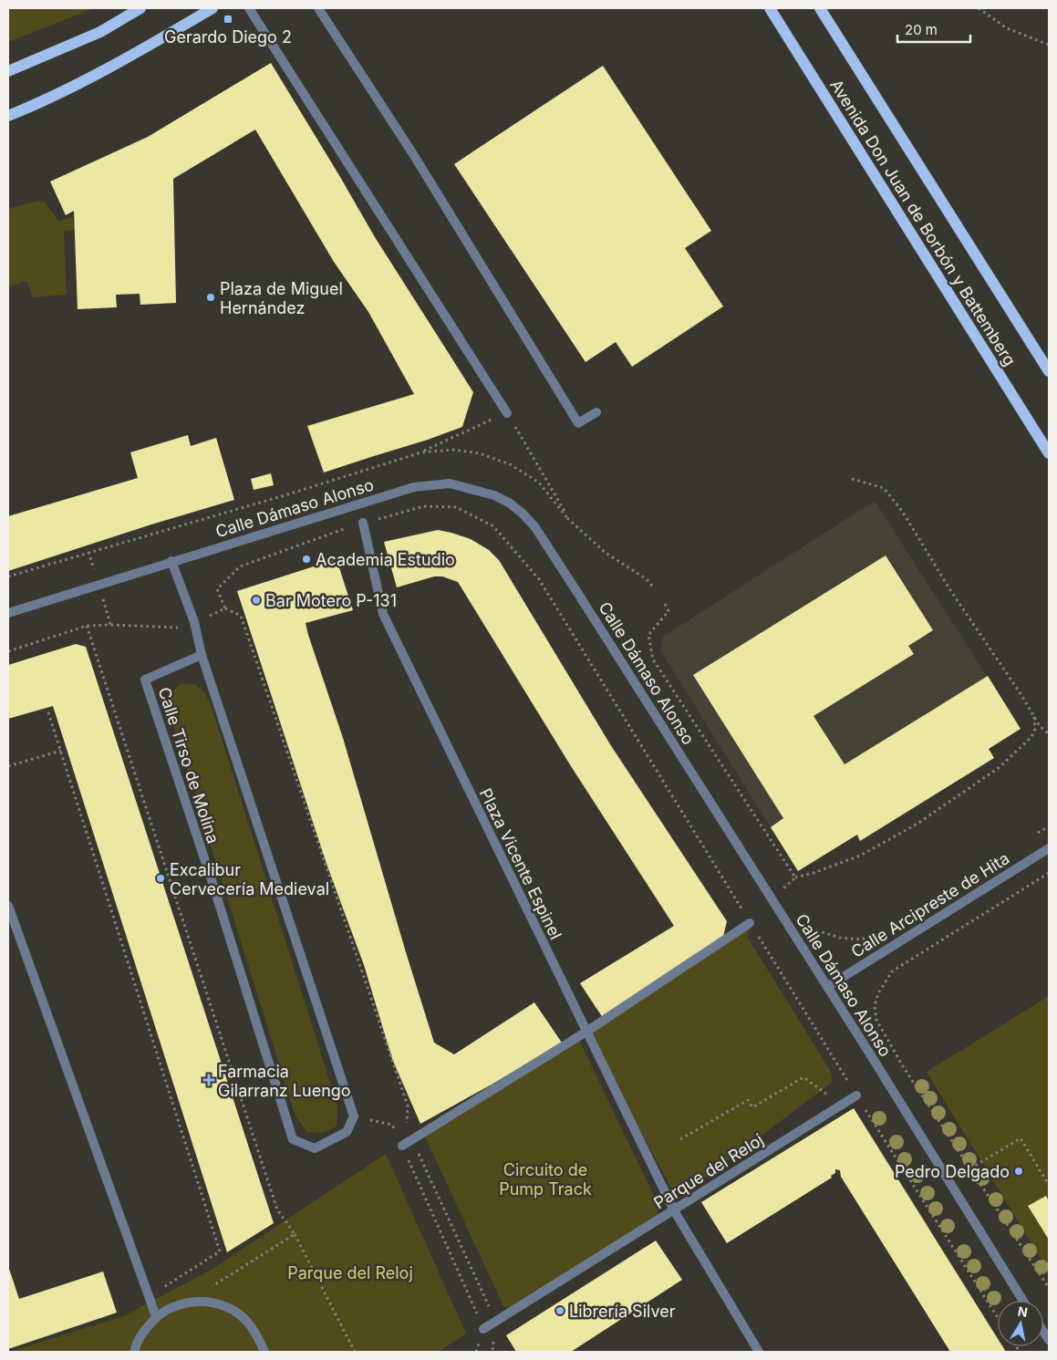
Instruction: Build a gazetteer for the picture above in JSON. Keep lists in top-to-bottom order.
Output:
{
  "streets": {
    "main road": ["Avenida Don Juan de Borbón y Battemberg"],
    "street": [
      "Calle Dámaso Alonso",
      "Calle Tirso de Molina",
      "Plaza Vicente Espinel",
      "Calle Arcipreste de Hita",
      "Parque del Reloj"
    ]
  },
  "crossings": [
    ["Calle Dámaso Alonso", "Calle Arcipreste de Hita"],
    ["Plaza Vicente Espinel", "Parque del Reloj"]
  ],
  "parks": ["Circuito de Pump Track", "Parque del Reloj"],
  "places": {
    "transit": ["Gerardo Diego 2"],
    "other": [
      "Plaza de Miguel Hernández",
      "Academia Estudio",
      "Bar Motero P-131",
      "Excalibur Cervecería Medieval",
      "Pedro Delgado",
      "Librería Silver"
    ],
    "health": ["Farmacia Gilarranz Luengo"]
  },
  "scale_bar": "20 m",
  "north": "top"
}
